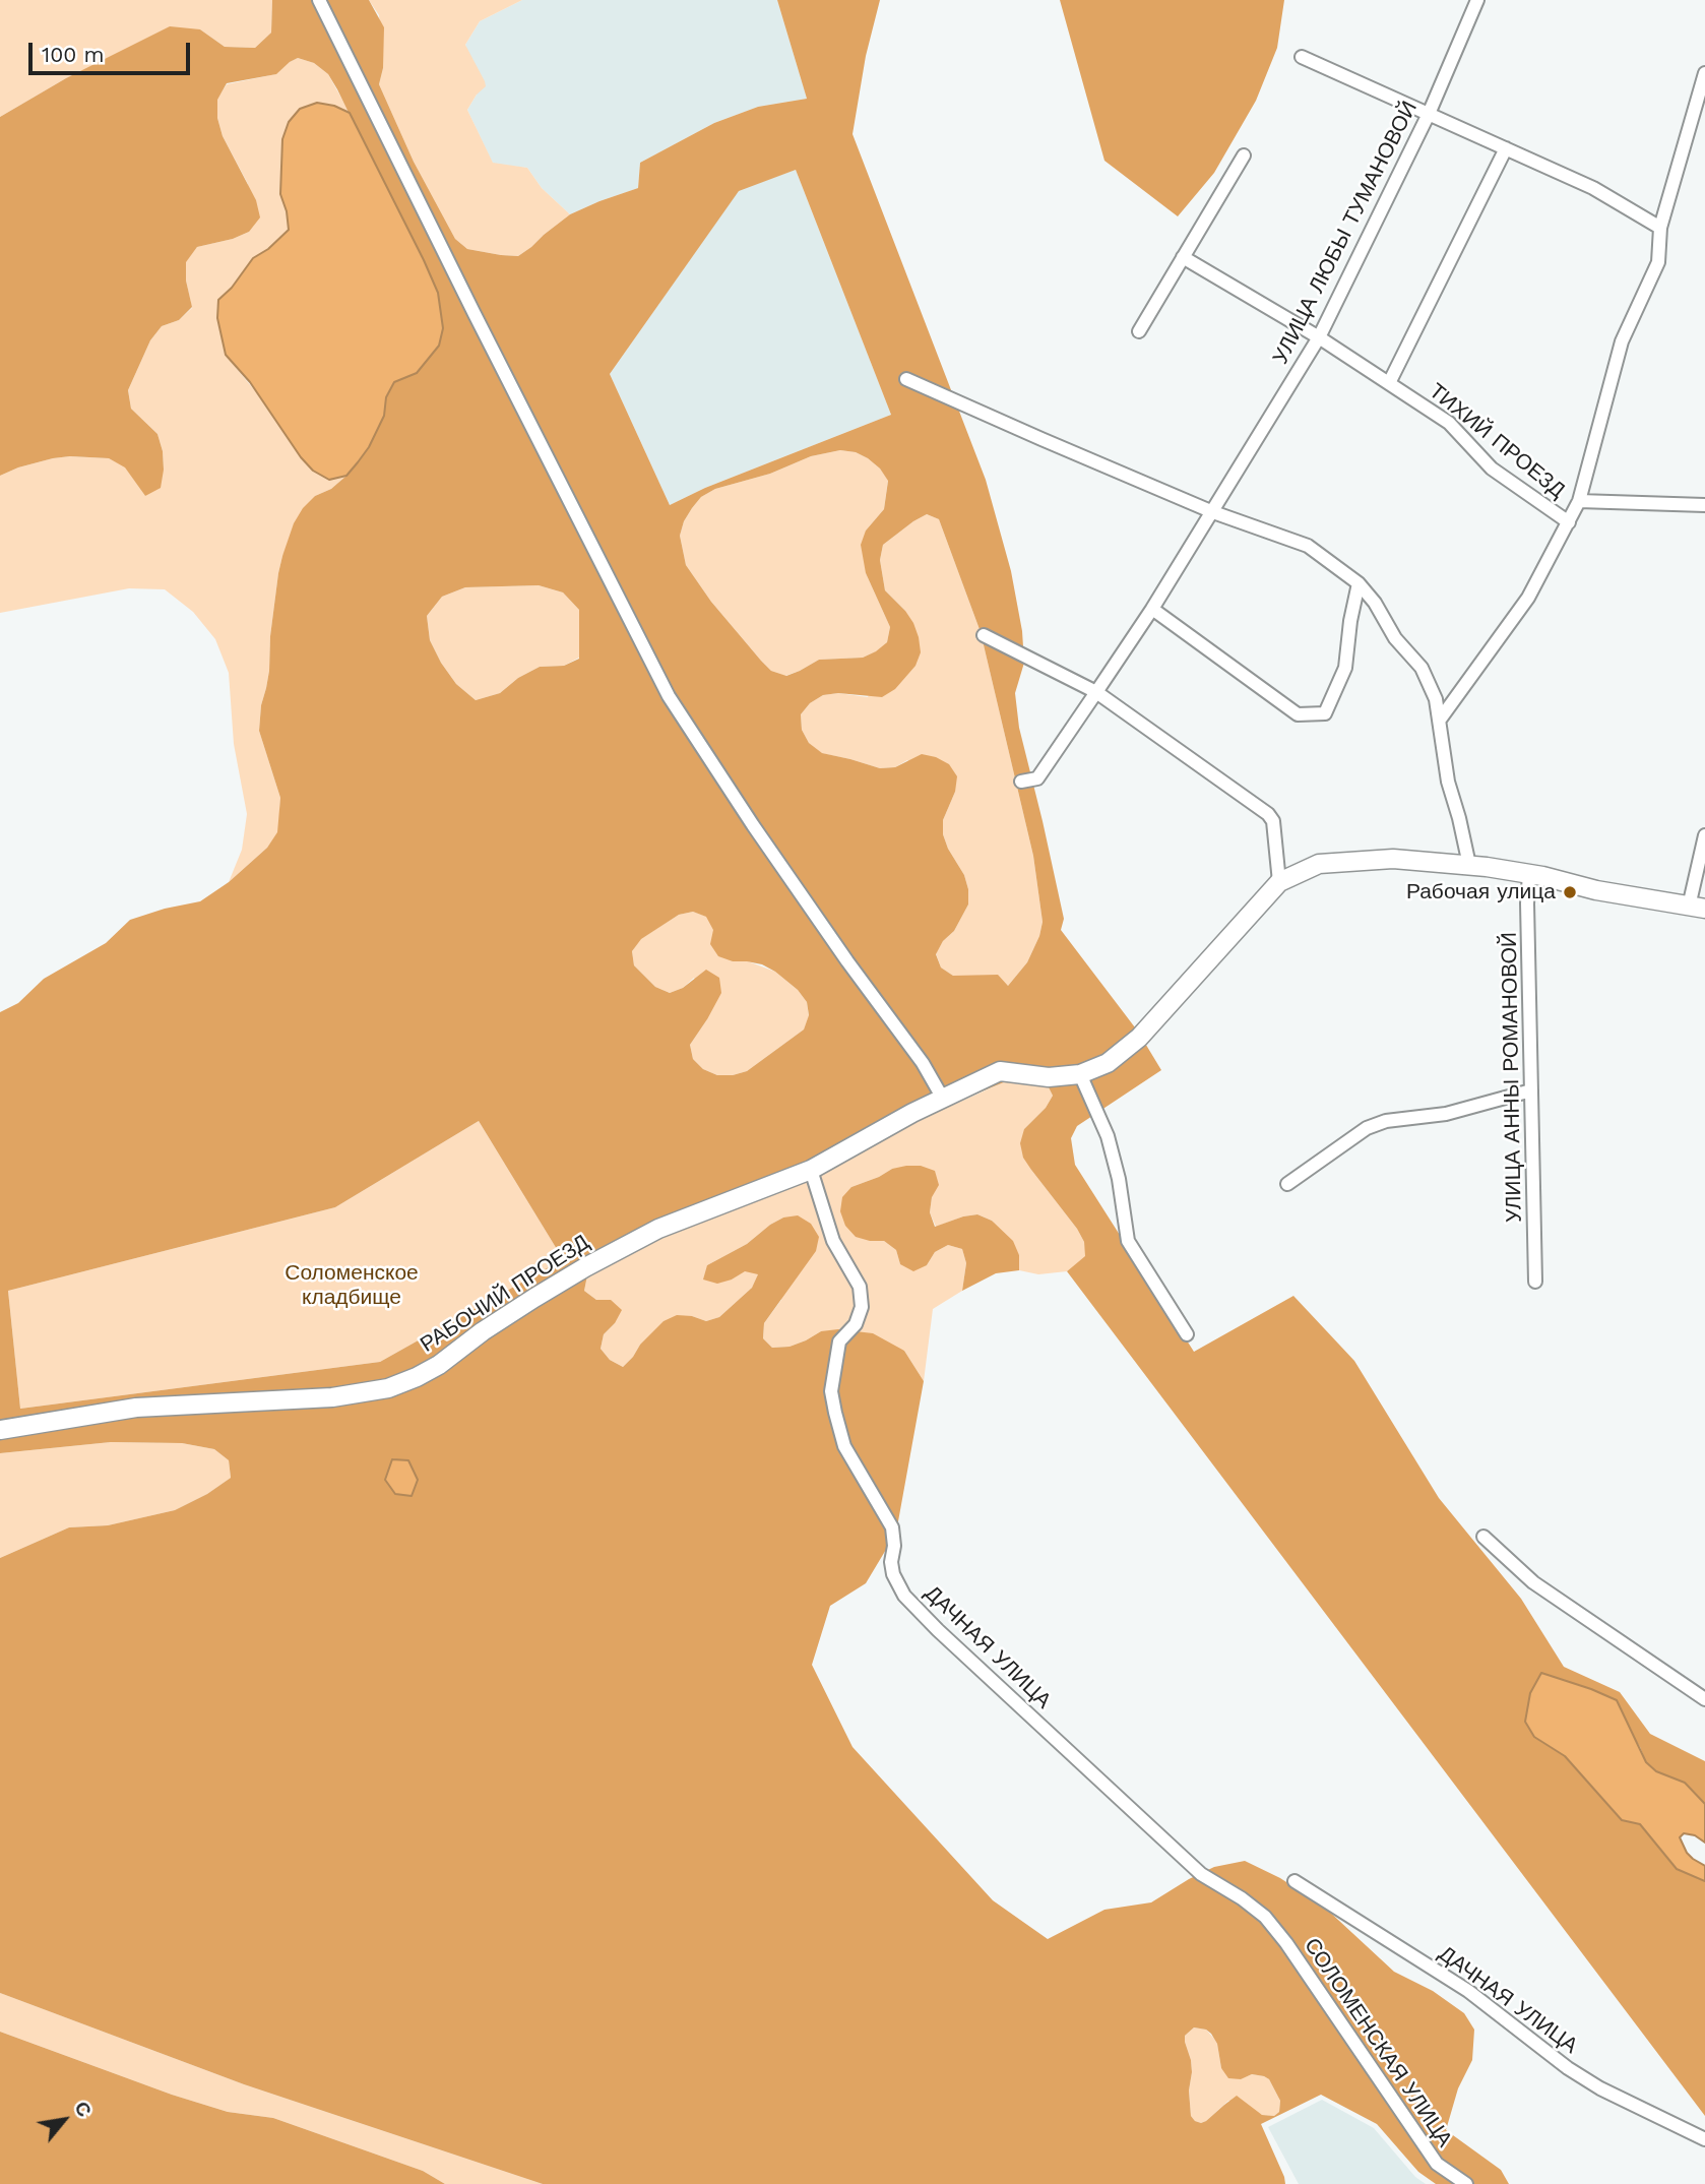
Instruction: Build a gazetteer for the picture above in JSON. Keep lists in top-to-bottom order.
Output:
{
  "streets": {
    "street": [
      "УЛИЦА ЛЮБЫ ТУМАНОВОЙ",
      "ТИХИЙ ПРОЕЗД",
      "УЛИЦА АННЫ РОМАНОВОЙ",
      "РАБОЧИЙ ПРОЕЗД",
      "ДАЧНАЯ УЛИЦА",
      "СОЛОМЕНСКАЯ УЛИЦА"
    ]
  },
  "crossings": [
    ["УЛИЦА ЛЮБЫ ТУМАНОВОЙ", "ТИХИЙ ПРОЕЗД"],
    ["РАБОЧИЙ ПРОЕЗД", "ДАЧНАЯ УЛИЦА"],
    ["ДАЧНАЯ УЛИЦА", "СОЛОМЕНСКАЯ УЛИЦА"]
  ],
  "parks": ["Соломенское кладбище"],
  "places": ["Рабочая улица"],
  "scale_bar": "100 m",
  "north": "top right"
}
